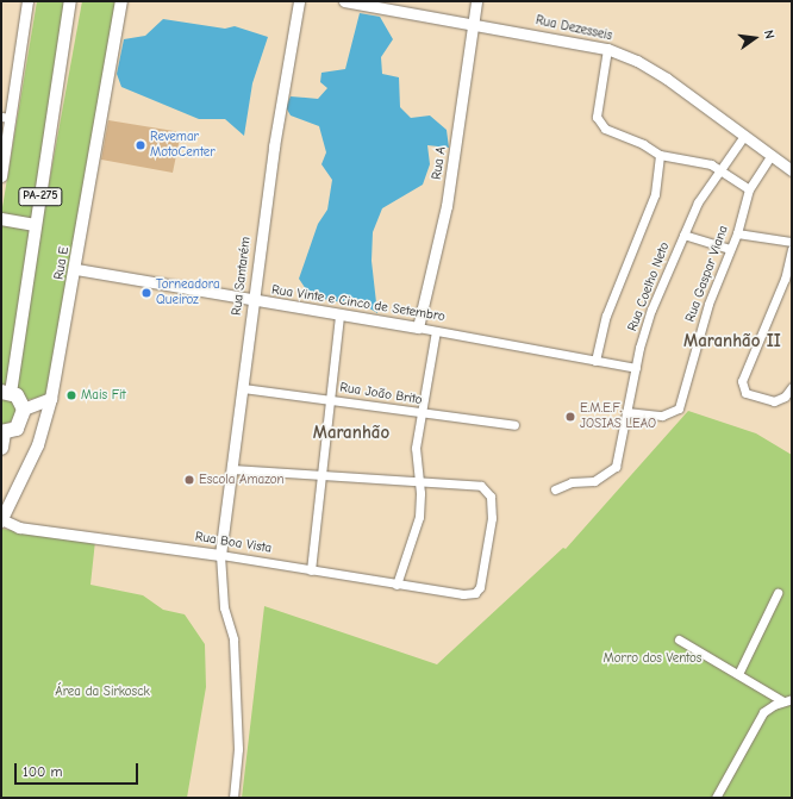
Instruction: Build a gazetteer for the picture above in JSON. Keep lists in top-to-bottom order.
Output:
{
  "streets": {
    "highway": ["PA-275"],
    "main road": ["Rua E"],
    "street": [
      "Rua Dezesseis",
      "Rua A",
      "Rua Gaspar Viana",
      "Rua Santarém",
      "Rua Coelho Neto",
      "Rua Vinte e Cinco de Setembro",
      "Rua João Brito",
      "Rua Boa Vista"
    ]
  },
  "crossings": [
    ["Rua Dezesseis", "Rua A"],
    ["Rua Dezesseis", "Rua Gaspar Viana"],
    ["Rua Dezesseis", "Rua Coelho Neto"],
    ["Rua A", "Rua Vinte e Cinco de Setembro"],
    ["Rua E", "Rua Vinte e Cinco de Setembro"],
    ["Rua E", "Rua Boa Vista"],
    ["Rua Gaspar Viana", "Rua Coelho Neto"],
    ["Rua Santarém", "Rua Vinte e Cinco de Setembro"],
    ["Rua Santarém", "Rua João Brito"],
    ["Rua Santarém", "Rua Boa Vista"],
    ["Rua Coelho Neto", "Rua Vinte e Cinco de Setembro"]
  ],
  "districts": ["Maranhão II", "Maranhão"],
  "parks": ["Morro dos Ventos", "Área da Sirkosck"],
  "places": [
    "Revemar MotoCenter",
    "Torneadora Queiroz",
    "Mais Fit",
    "E.M.E.F. JOSIAS LEAO",
    "Escola Amazon"
  ],
  "scale_bar": "100 m",
  "north": "right"
}
